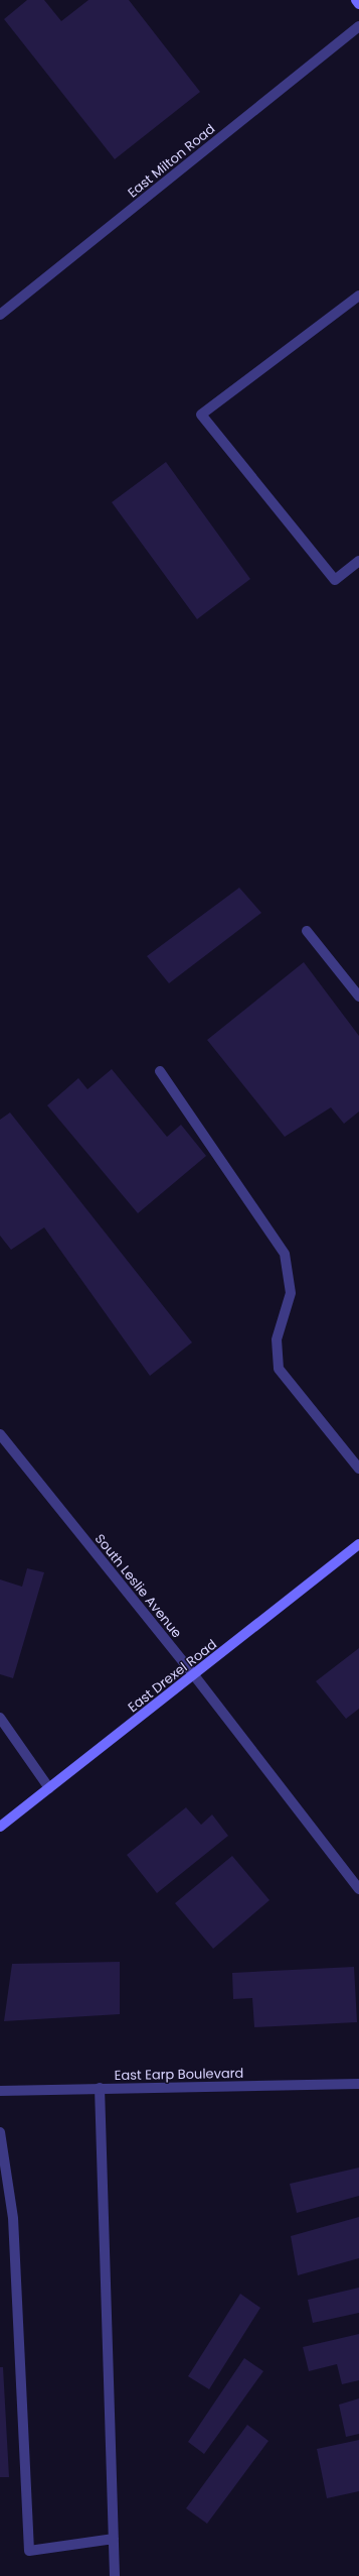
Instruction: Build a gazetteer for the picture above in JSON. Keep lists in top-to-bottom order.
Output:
{
  "streets": {
    "street": [
      "East Milton Road",
      "South Leslie Avenue",
      "East Drexel Road",
      "East Earp Boulevard"
    ]
  },
  "crossings": [
    ["South Leslie Avenue", "East Drexel Road"]
  ]
}
